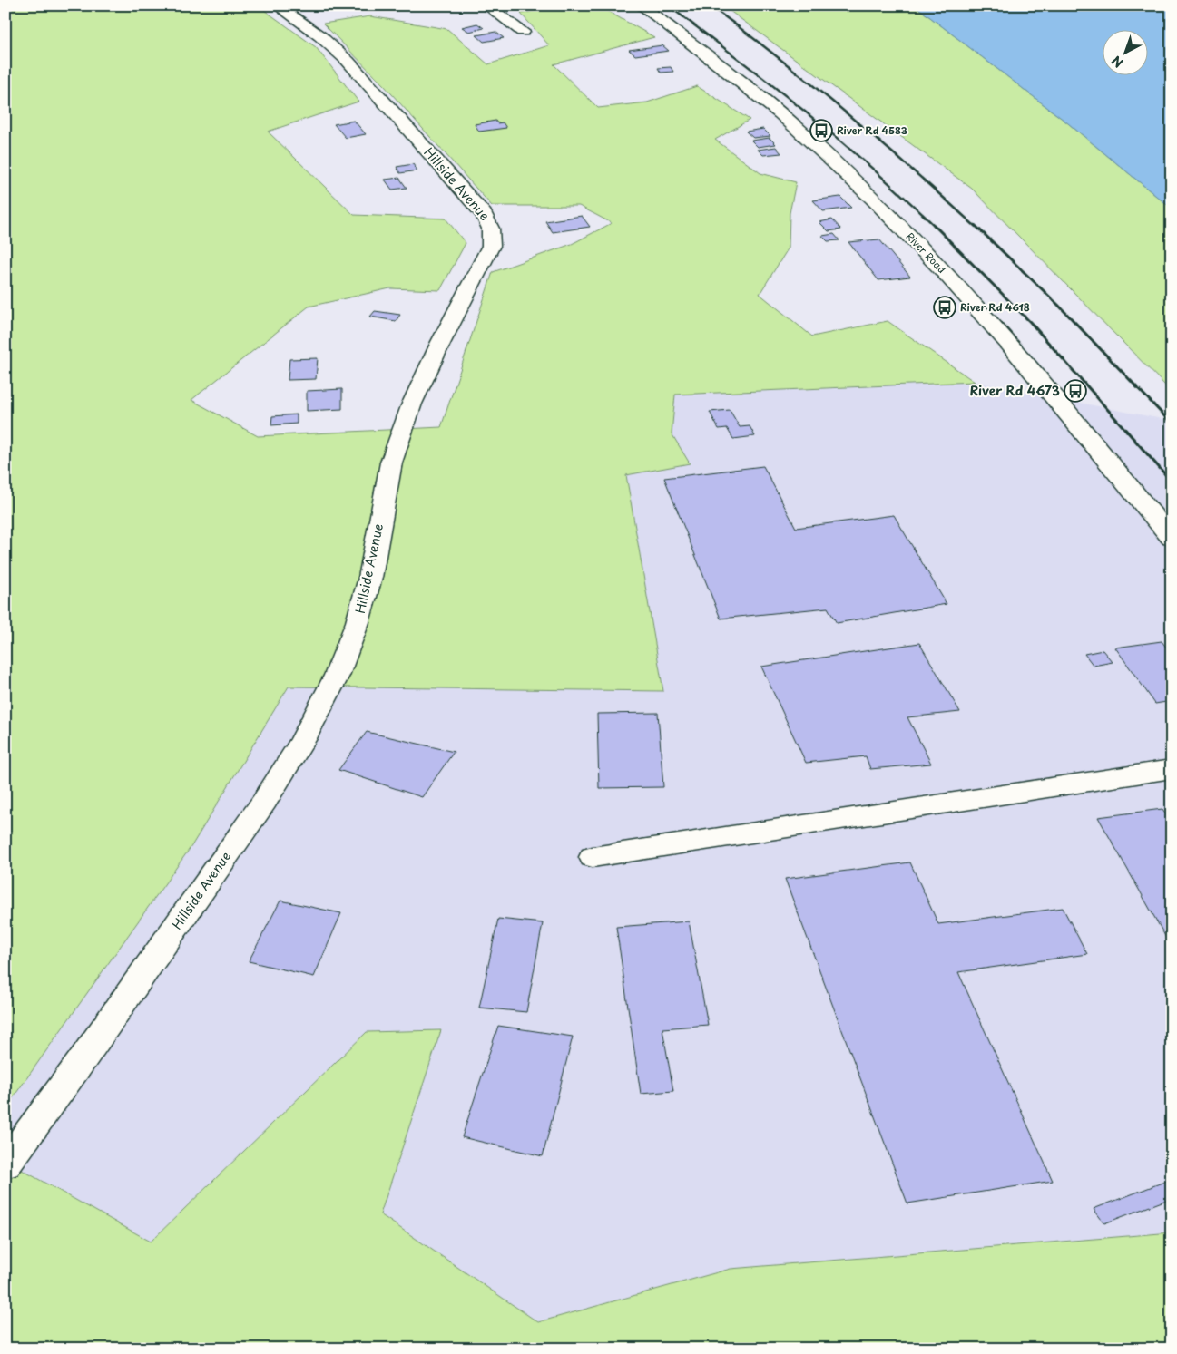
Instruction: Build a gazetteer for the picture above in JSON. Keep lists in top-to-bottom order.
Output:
{
  "streets": {
    "street": ["Hillside Avenue", "River Road"]
  },
  "places": {
    "bus stop": ["River Rd 4583", "River Rd 4618", "River Rd 4673"]
  },
  "north": "bottom left"
}
